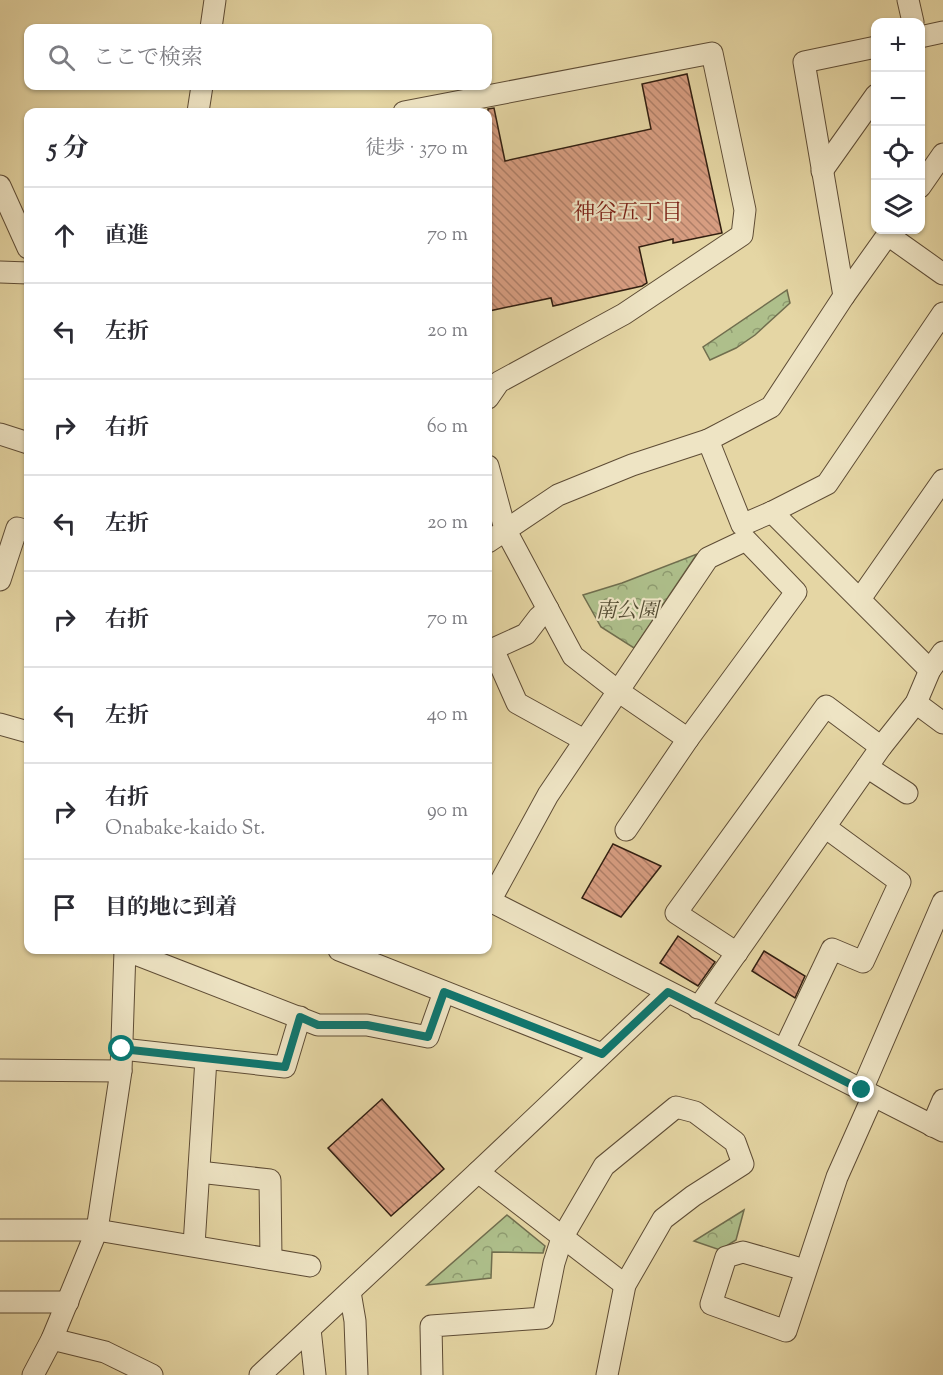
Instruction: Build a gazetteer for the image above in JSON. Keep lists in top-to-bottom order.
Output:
{
  "districts": ["神谷五丁目"],
  "parks": ["南公園"],
  "page": {
    "map_buttons": ["+", "−"],
    "search": "ここで検索",
    "heading": ["5 分", "徒歩 · 370 m"],
    "list": [
      ["直進", "70 m"],
      ["左折", "20 m"],
      ["右折", "60 m"],
      ["左折", "20 m"],
      ["右折", "70 m"],
      ["左折", "40 m"],
      ["右折", "Onabake-kaido St.", "90 m"],
      "目的地に到着"
    ]
  }
}
